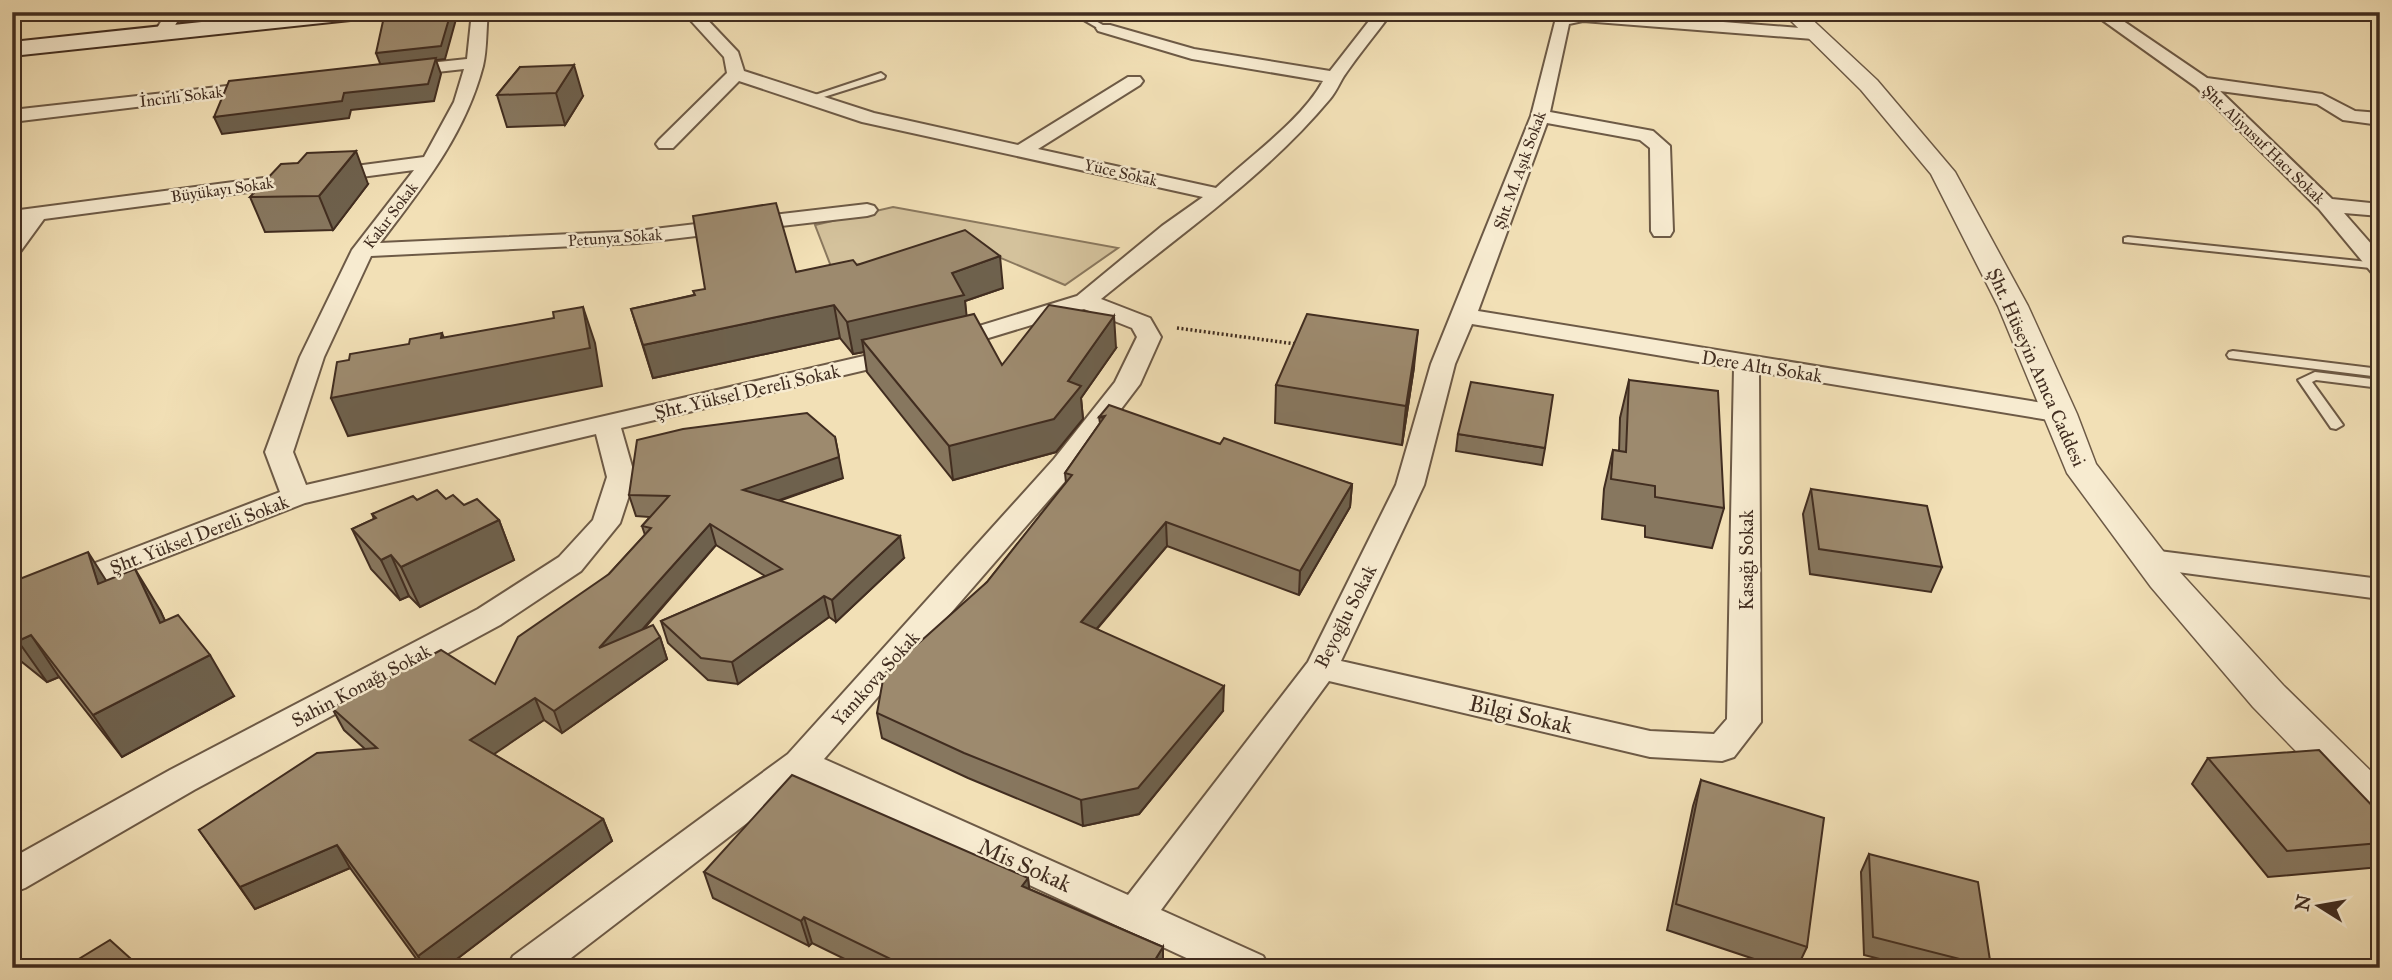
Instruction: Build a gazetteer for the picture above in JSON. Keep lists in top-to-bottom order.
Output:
{
  "streets": {
    "street": [
      "İncirli Sokak",
      "Şht. Aliyusuf Hacı Sokak",
      "Şht. M. Aşık Sokak",
      "Yüce Sokak",
      "Büyükayı Sokak",
      "Kakır Sokak",
      "Petunya Sokak",
      "Dere Altı Sokak",
      "Şht. Hüseyin Amca Caddesi",
      "Şht. Yüksel Dereli Sokak",
      "Kasağı Sokak",
      "Beyoğlu Sokak",
      "Yanıkova Sokak",
      "Sahin Konağı Sokak",
      "Bilgi Sokak",
      "Mis Sokak"
    ]
  },
  "crossings": [
    ["Şht. M. Aşık Sokak", "Dere Altı Sokak"],
    ["Şht. M. Aşık Sokak", "Şht. Hüseyin Amca Caddesi"],
    ["Şht. M. Aşık Sokak", "Beyoğlu Sokak"],
    ["Yüce Sokak", "Şht. Yüksel Dereli Sokak"],
    ["Büyükayı Sokak", "Kakır Sokak"],
    ["Kakır Sokak", "Petunya Sokak"],
    ["Kakır Sokak", "Şht. Yüksel Dereli Sokak"],
    ["Dere Altı Sokak", "Şht. Hüseyin Amca Caddesi"],
    ["Dere Altı Sokak", "Kasağı Sokak"],
    ["Dere Altı Sokak", "Beyoğlu Sokak"],
    ["Şht. Yüksel Dereli Sokak", "Sahin Konağı Sokak"],
    ["Kasağı Sokak", "Bilgi Sokak"],
    ["Beyoğlu Sokak", "Bilgi Sokak"],
    ["Beyoğlu Sokak", "Mis Sokak"],
    ["Yanıkova Sokak", "Mis Sokak"]
  ],
  "north": "left"
}
